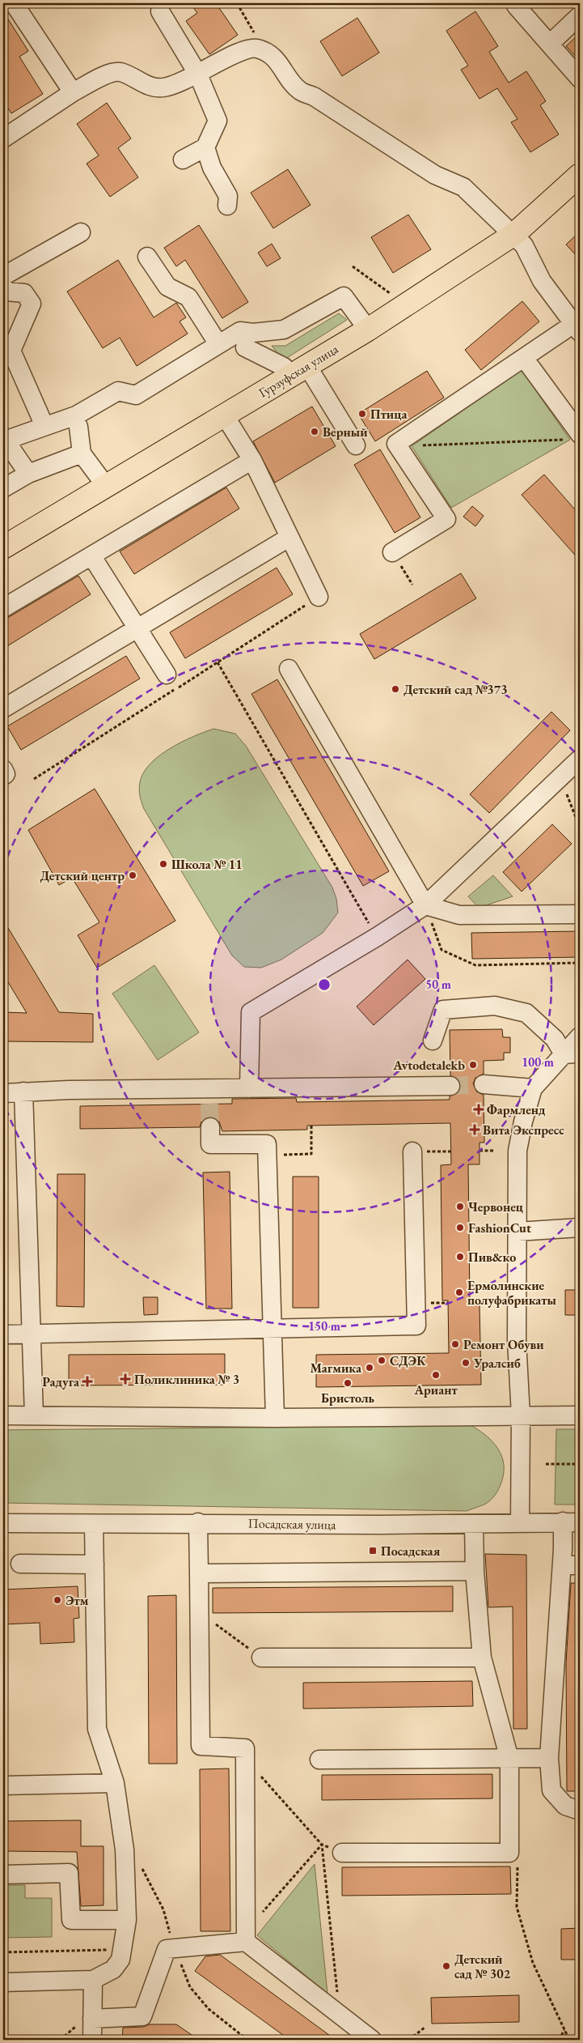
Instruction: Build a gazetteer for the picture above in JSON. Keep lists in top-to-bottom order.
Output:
{
  "streets": {
    "main road": ["Гурзуфская улица"],
    "street": ["Посадская улица"]
  },
  "places": {
    "other": [
      "Птица",
      "Верный",
      "Детский сад №373",
      "Школа № 11",
      "Детский центр",
      "Avtodetalekb",
      "Червонец",
      "FashionCut",
      "Пив&ко",
      "Ермолинские полуфабрикаты",
      "Ремонт Обуви",
      "СДЭК",
      "Уралсиб",
      "Магмика",
      "Ариант",
      "Бристоль",
      "Этм",
      "Детский сад № 302"
    ],
    "health": [
      "Фармленд",
      "Вита Экспресс",
      "Поликлиника № 3",
      "Радуга"
    ],
    "transit": ["Посадская"]
  },
  "rings": ["50 m", "100 m", "150 m"]
}
